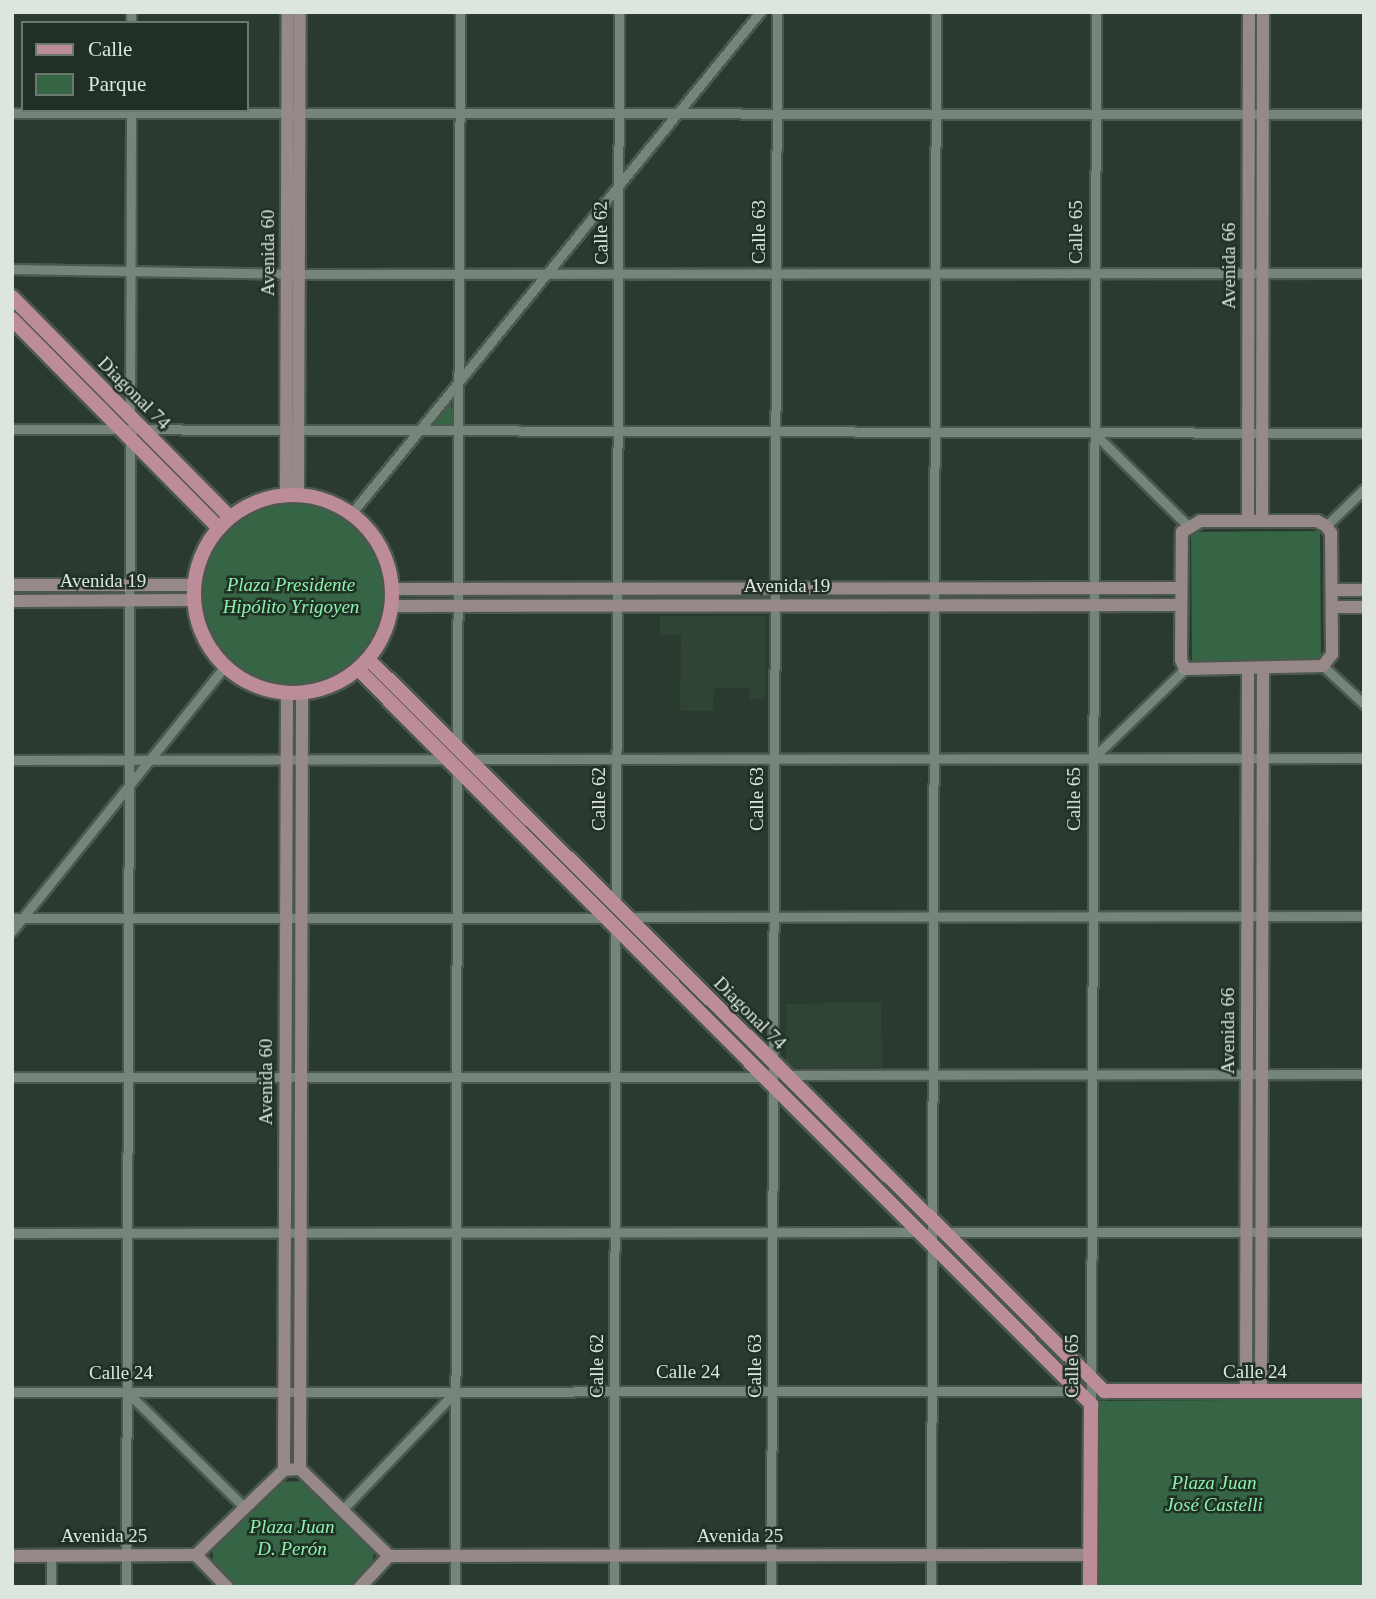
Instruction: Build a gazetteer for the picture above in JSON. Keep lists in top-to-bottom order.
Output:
{
  "streets": {
    "main road": [
      "Calle 65",
      "Avenida 60",
      "Avenida 66",
      "Diagonal 74",
      "Avenida 19",
      "Calle 24",
      "Avenida 25"
    ],
    "street": ["Calle 63", "Calle 62"]
  },
  "crossings": [
    ["Calle 63", "Diagonal 74"],
    ["Calle 63", "Avenida 19"],
    ["Calle 63", "Calle 24"],
    ["Calle 63", "Avenida 25"],
    ["Calle 65", "Diagonal 74"],
    ["Calle 65", "Avenida 19"],
    ["Calle 65", "Calle 24"],
    ["Calle 65", "Avenida 25"],
    ["Calle 62", "Diagonal 74"],
    ["Calle 62", "Avenida 19"],
    ["Calle 62", "Calle 24"],
    ["Calle 62", "Avenida 25"],
    ["Avenida 60", "Diagonal 74"],
    ["Avenida 60", "Avenida 19"],
    ["Avenida 60", "Calle 24"],
    ["Avenida 66", "Calle 24"],
    ["Diagonal 74", "Avenida 19"],
    ["Diagonal 74", "Calle 24"]
  ],
  "parks": ["Plaza Presidente Hipólito Yrigoyen", "Plaza Juan José Castelli", "Plaza Juan D. Perón"],
  "legend": ["Calle", "Parque"]
}
